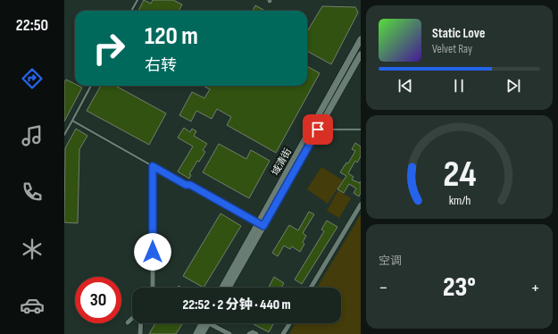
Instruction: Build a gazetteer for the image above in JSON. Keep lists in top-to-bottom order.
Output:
{
  "streets": {
    "street": ["域清街"]
  },
  "page": {
    "tabs": "22:50",
    "turn": ["120 m", "右转"],
    "song": ["Static Love", "Velvet Ray"],
    "tile": "空调",
    "heat": ["−", "23°", "+"],
    "limit": "30",
    "trip": "22:52 · 2 分钟 · 440 m",
    "gauge": ["24", "km/h"]
  }
}
